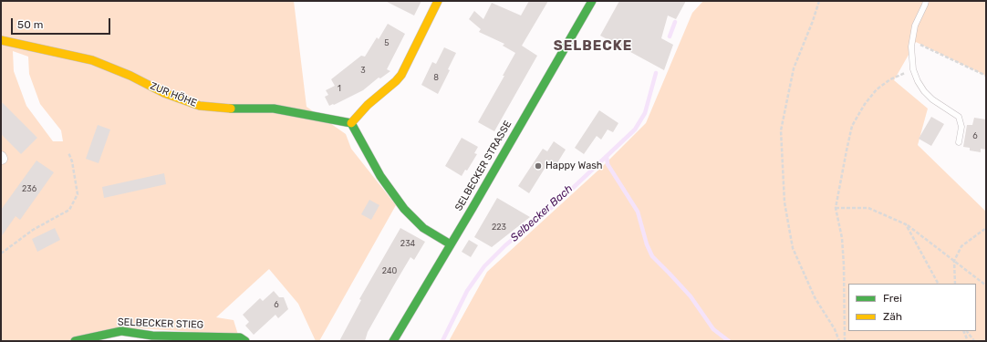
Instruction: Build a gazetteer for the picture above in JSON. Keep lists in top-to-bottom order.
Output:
{
  "streets": {
    "street": ["ZUR HÖHE", "SELBECKER STRASSE", "SELBECKER STIEG"]
  },
  "districts": ["SELBECKE"],
  "water": ["Selbecker Bach"],
  "places": ["Happy Wash"],
  "house_numbers": [
    "5",
    "3",
    "8",
    "1",
    "6",
    "236",
    "223",
    "234",
    "240",
    "6"
  ],
  "legend": ["Frei", "Zäh"],
  "scale_bar": "50 m"
}
